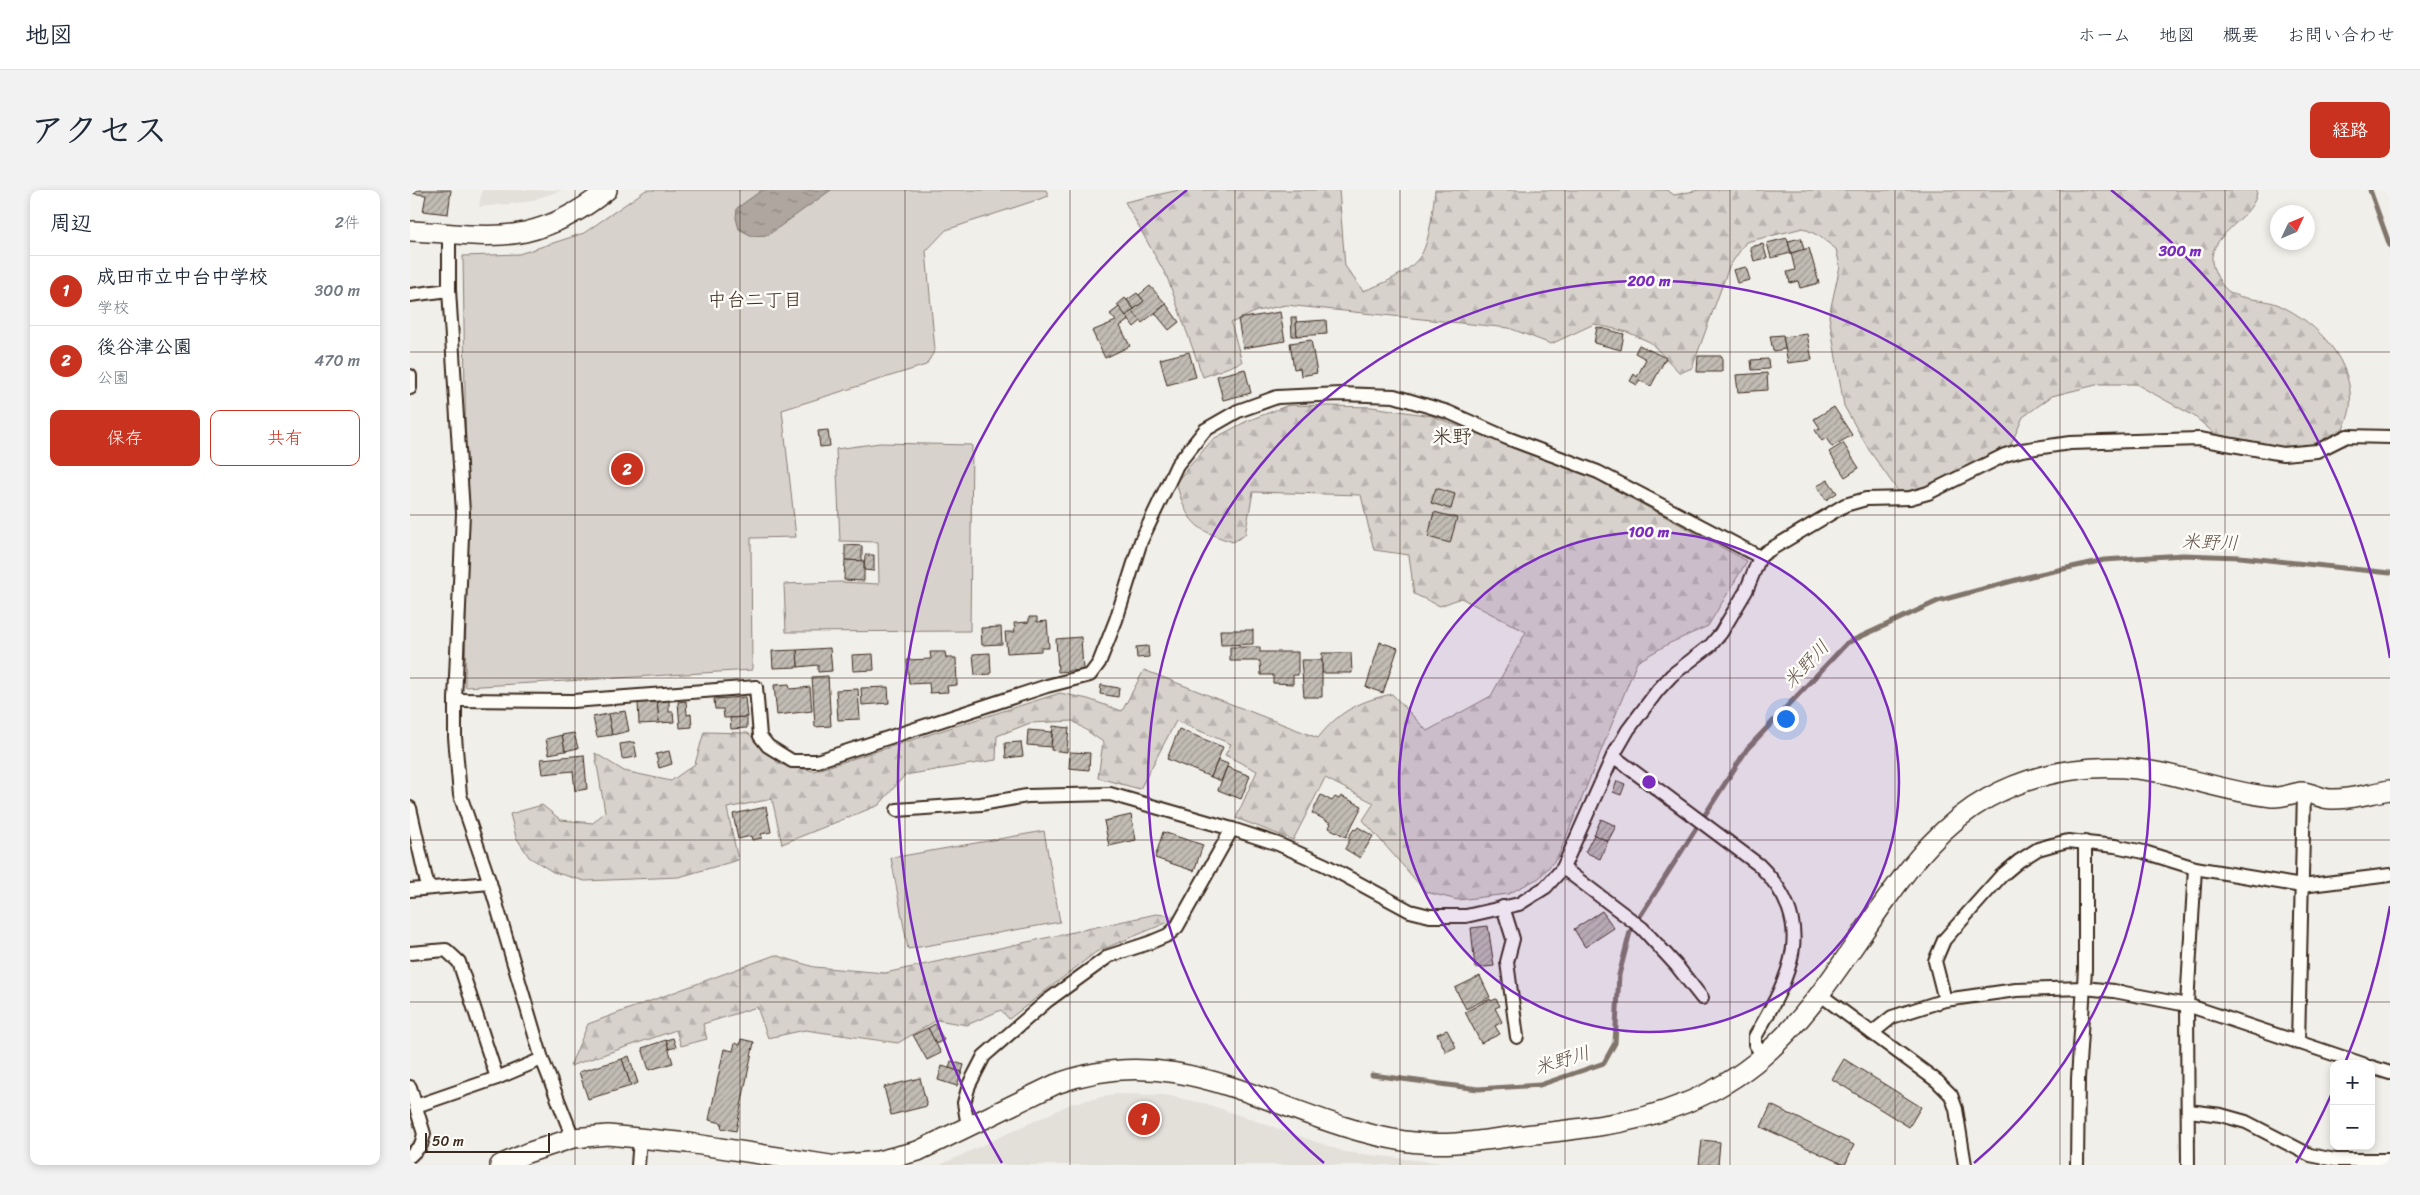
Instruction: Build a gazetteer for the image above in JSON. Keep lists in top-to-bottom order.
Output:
{
  "districts": ["中台二丁目", "米野"],
  "water": ["米野川"],
  "scale_bar": "50 m",
  "north": "top right",
  "page": {
    "header": "地図",
    "nav": [
      "ホーム",
      "地図",
      "概要",
      "お問い合わせ"
    ],
    "title": "アクセス",
    "buttons": [
      "経路",
      ["保存", "共有"]
    ],
    "heading": ["周辺", "2件"],
    "list": [
      {
        "mark": "1",
        "name": "成田市立中台中学校",
        "note": "学校",
        "value": "300 m"
      },
      {
        "mark": "2",
        "name": "後谷津公園",
        "note": "公園",
        "value": "470 m"
      }
    ],
    "pins": ["2", "1"],
    "map_buttons": ["+", "−"],
    "scale": "50 m"
  },
  "rings": ["300 m", "200 m", "100 m"]
}
